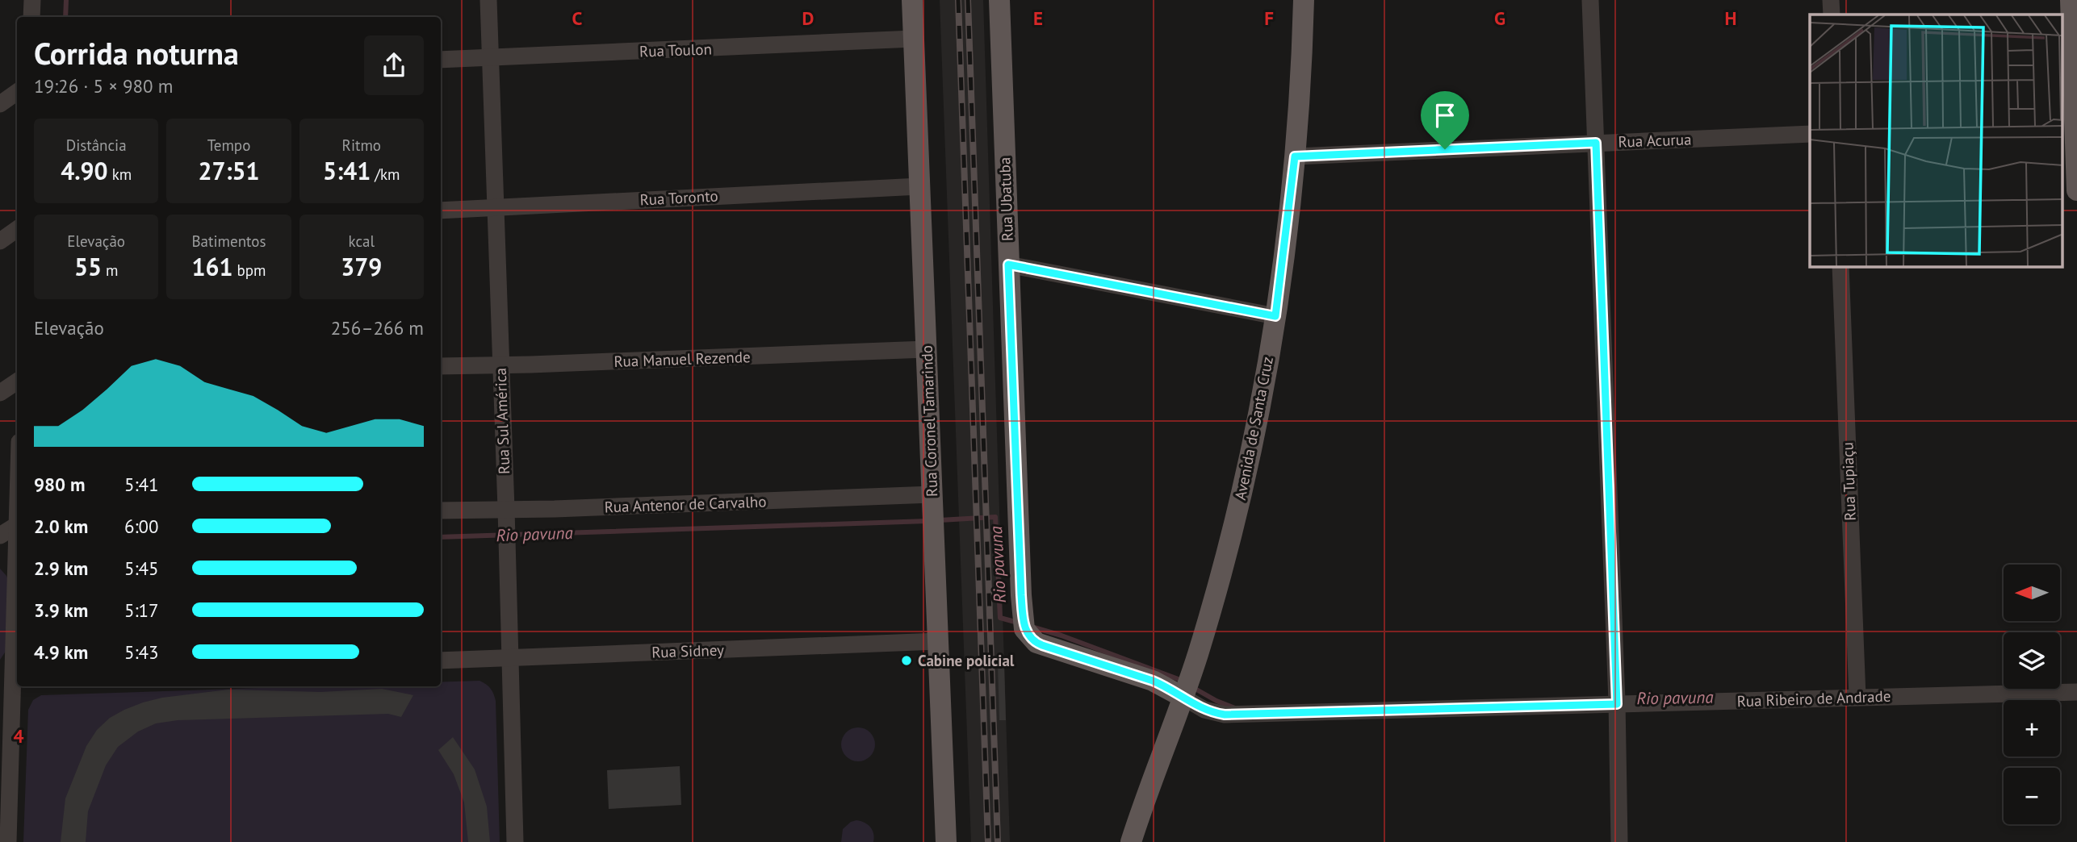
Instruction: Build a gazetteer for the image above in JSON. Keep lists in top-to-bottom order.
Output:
{
  "streets": {
    "main road": ["Rua Ubatuba", "Rua Coronel Tamarindo", "Avenida de Santa Cruz"],
    "street": [
      "Rua Toulon",
      "Rua Acurua",
      "Rua Toronto",
      "Rua Manuel Rezende",
      "Rua Sul América",
      "Rua Tupiaçu",
      "Rua Antenor de Carvalho",
      "Rua Sidney",
      "Rua Ribeiro de Andrade"
    ]
  },
  "crossings": [
    ["Rua Toulon", "Rua Sul América"],
    ["Rua Toulon", "Rua Coronel Tamarindo"],
    ["Rua Acurua", "Avenida de Santa Cruz"],
    ["Rua Toronto", "Rua Sul América"],
    ["Rua Toronto", "Rua Coronel Tamarindo"],
    ["Rua Ubatuba", "Avenida de Santa Cruz"],
    ["Rua Ubatuba", "Rua Ribeiro de Andrade"],
    ["Rua Manuel Rezende", "Rua Sul América"],
    ["Rua Manuel Rezende", "Rua Coronel Tamarindo"],
    ["Rua Sul América", "Rua Antenor de Carvalho"],
    ["Rua Sul América", "Rua Sidney"],
    ["Rua Coronel Tamarindo", "Rua Antenor de Carvalho"],
    ["Rua Coronel Tamarindo", "Rua Sidney"],
    ["Avenida de Santa Cruz", "Rua Ribeiro de Andrade"],
    ["Rua Tupiaçu", "Rua Ribeiro de Andrade"]
  ],
  "water": ["Rio pavuna"],
  "places": ["Cabine policial"],
  "north": "left",
  "page": {
    "heading": ["Corrida noturna", "19:26 · 5 × 980 m"],
    "stats": [
      ["Distância", "4.90 km"],
      ["Tempo", "27:51"],
      ["Ritmo", "5:41 /km"],
      ["Elevação", "55 m"],
      ["Batimentos", "161 bpm"],
      ["kcal", "379"]
    ],
    "chart": ["Elevação", "256–266 m"],
    "list": [
      {
        "name": "980 m",
        "note": "5:41"
      },
      {
        "name": "2.0 km",
        "note": "6:00"
      },
      {
        "name": "2.9 km",
        "note": "5:45"
      },
      {
        "name": "3.9 km",
        "note": "5:17"
      },
      {
        "name": "4.9 km",
        "note": "5:43"
      }
    ],
    "map_buttons": ["+", "−"]
  },
  "grid": {
    "columns": [
      "C",
      "D",
      "E",
      "F",
      "G",
      "H"
    ],
    "rows": ["4"]
  }
}
